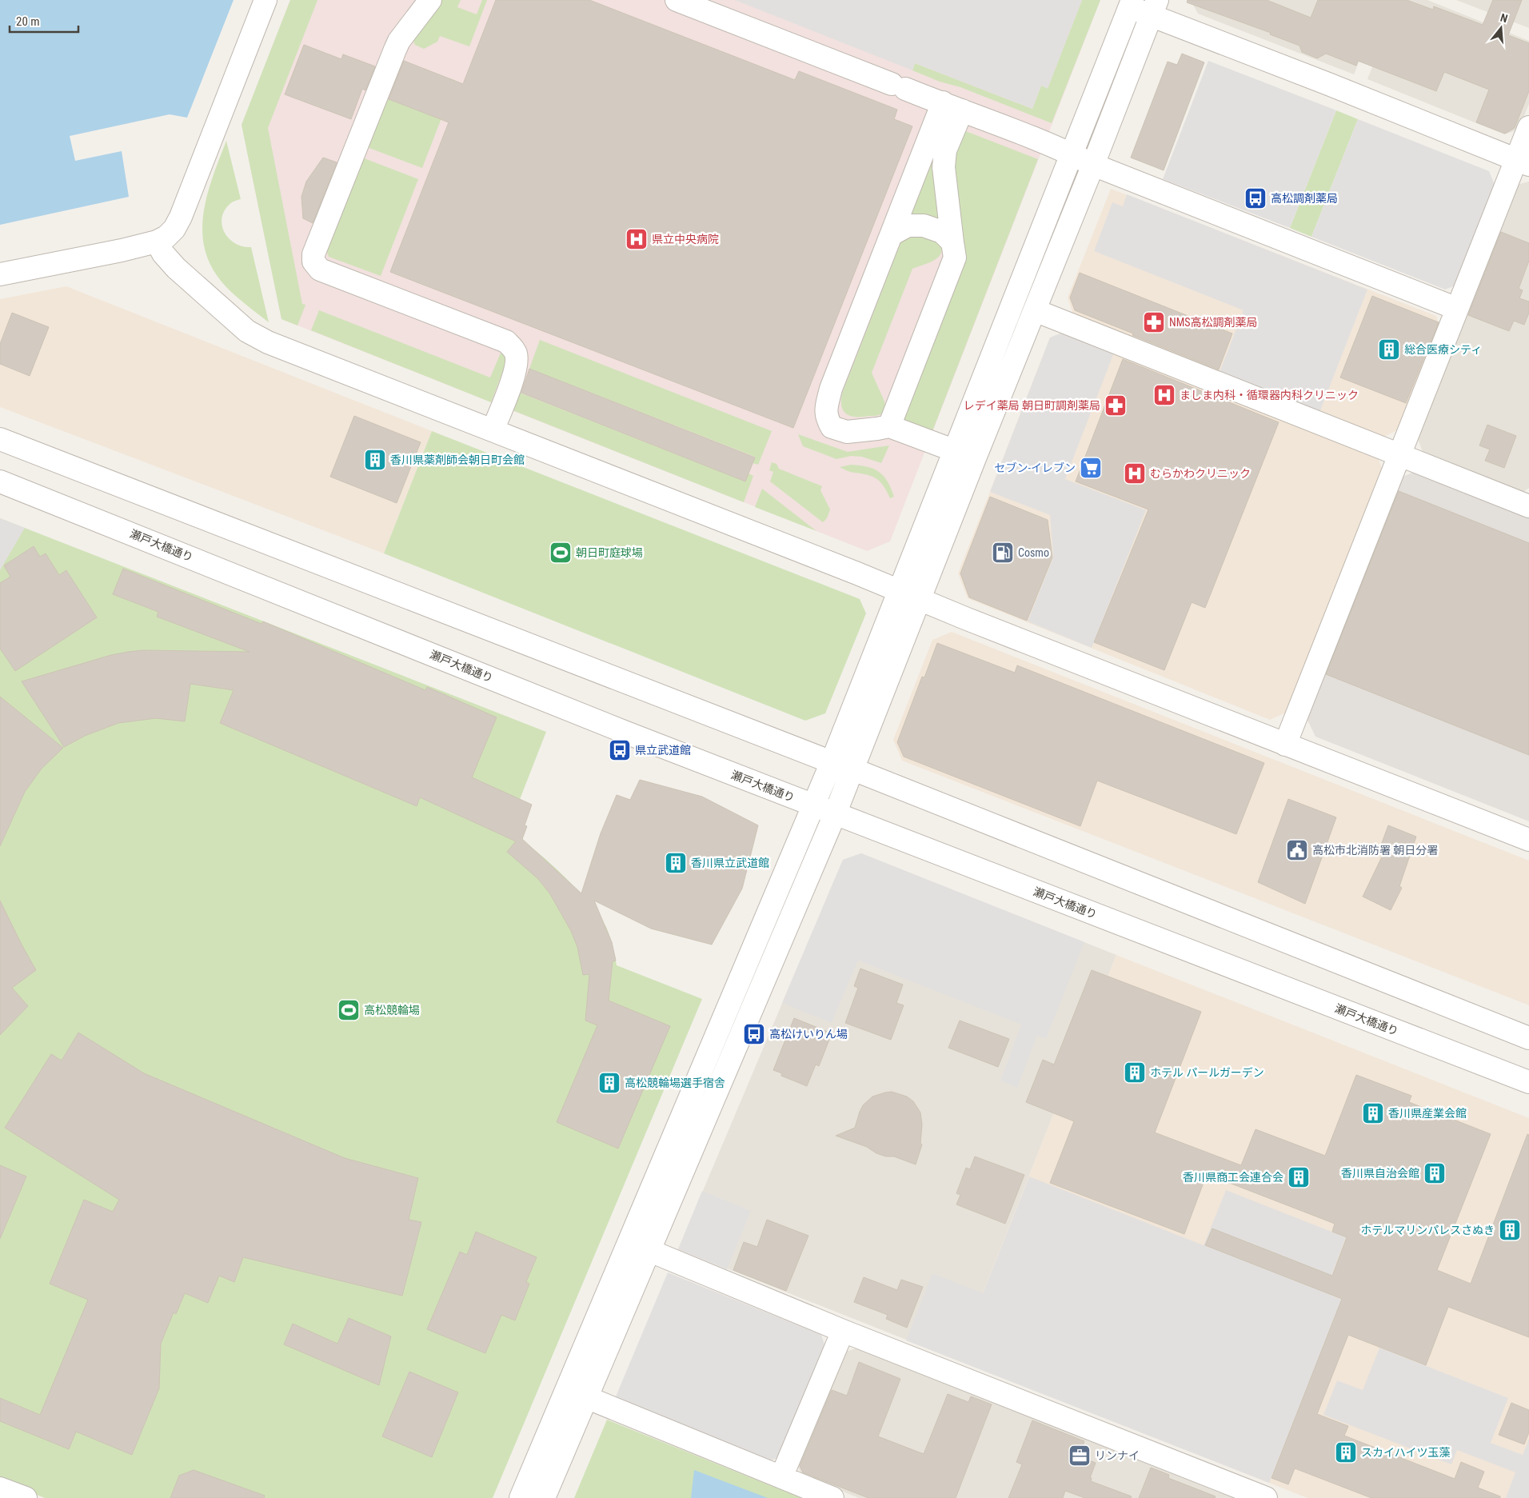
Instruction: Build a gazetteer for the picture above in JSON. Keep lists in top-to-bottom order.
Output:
{
  "streets": {
    "street": ["瀬戸大橋通り"]
  },
  "places": {
    "bus stop": ["高松調剤薬局", "県立武道館", "高松けいりん場"],
    "hospital": ["県立中央病院", "ましま内科・循環器内科クリニック", "むらかわクリニック"],
    "pharmacy": ["NMS高松調剤薬局", "レデイ薬局 朝日町調剤薬局"],
    "building": [
      "総合医療シティ",
      "香川県薬剤師会朝日町会館",
      "香川県立武道館",
      "ホテル パールガーデン",
      "高松競輪場選手宿舎",
      "香川県産業会館",
      "香川県自治会館",
      "香川県商工会連合会",
      "ホテルマリンパレスさぬき",
      "スカイハイツ玉藻"
    ],
    "supermarket": ["セブン-イレブン"],
    "sports": ["朝日町庭球場", "高松競輪場"],
    "fuel station": ["Cosmo"],
    "public building": ["高松市北消防署 朝日分署"],
    "office": ["リンナイ"]
  },
  "scale_bar": "20 m",
  "north": "top"
}
